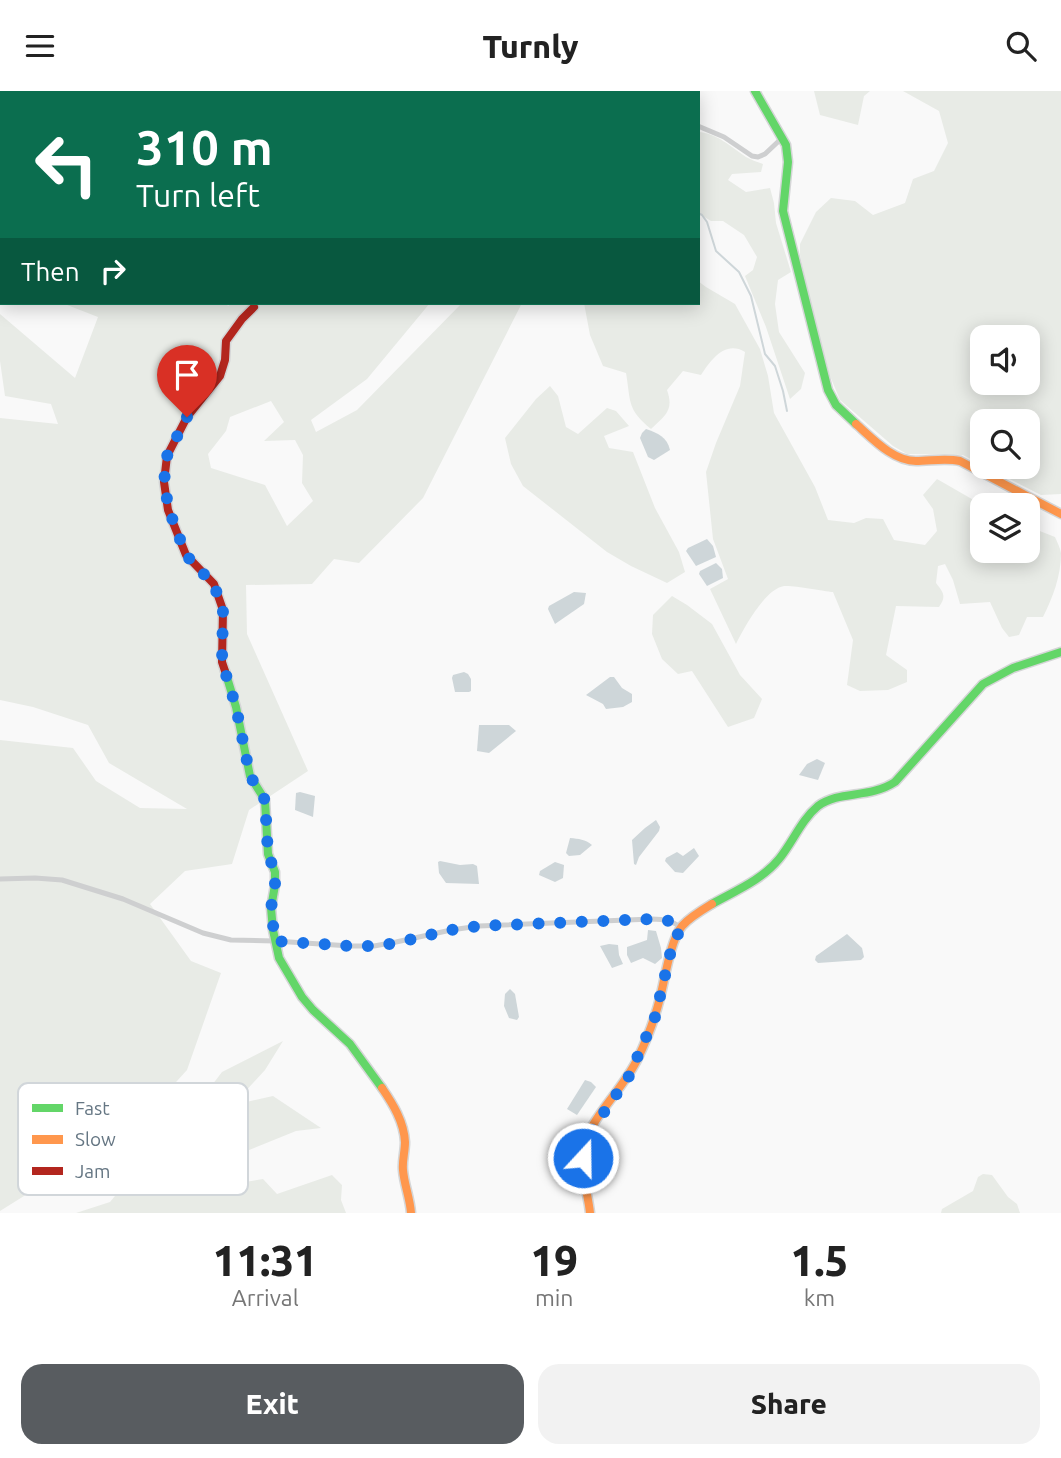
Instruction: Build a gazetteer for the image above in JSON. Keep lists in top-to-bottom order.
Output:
{
  "legend": ["Fast", "Slow", "Jam"],
  "page": {
    "header": "Turnly",
    "turn": ["310 m", "Turn left"],
    "then": "Then",
    "eta": [
      "11:31",
      "Arrival",
      "19",
      "min",
      "1.5",
      "km"
    ],
    "buttons": ["Exit", "Share"]
  }
}
